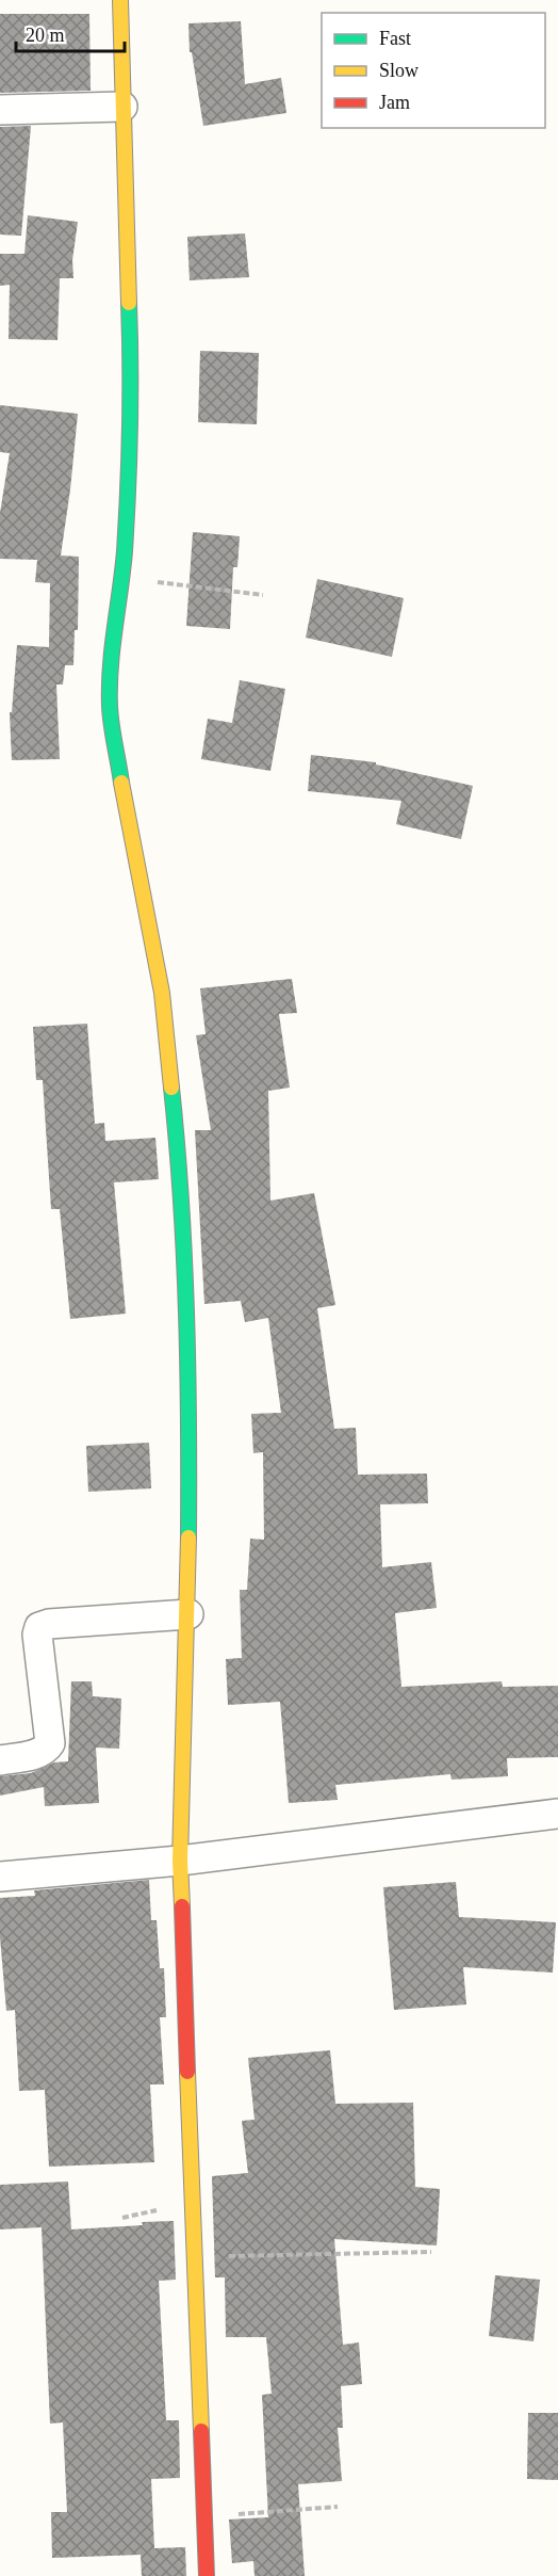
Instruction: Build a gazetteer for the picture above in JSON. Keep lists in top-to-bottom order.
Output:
{
  "legend": ["Fast", "Slow", "Jam"],
  "scale_bar": "20 m"
}
